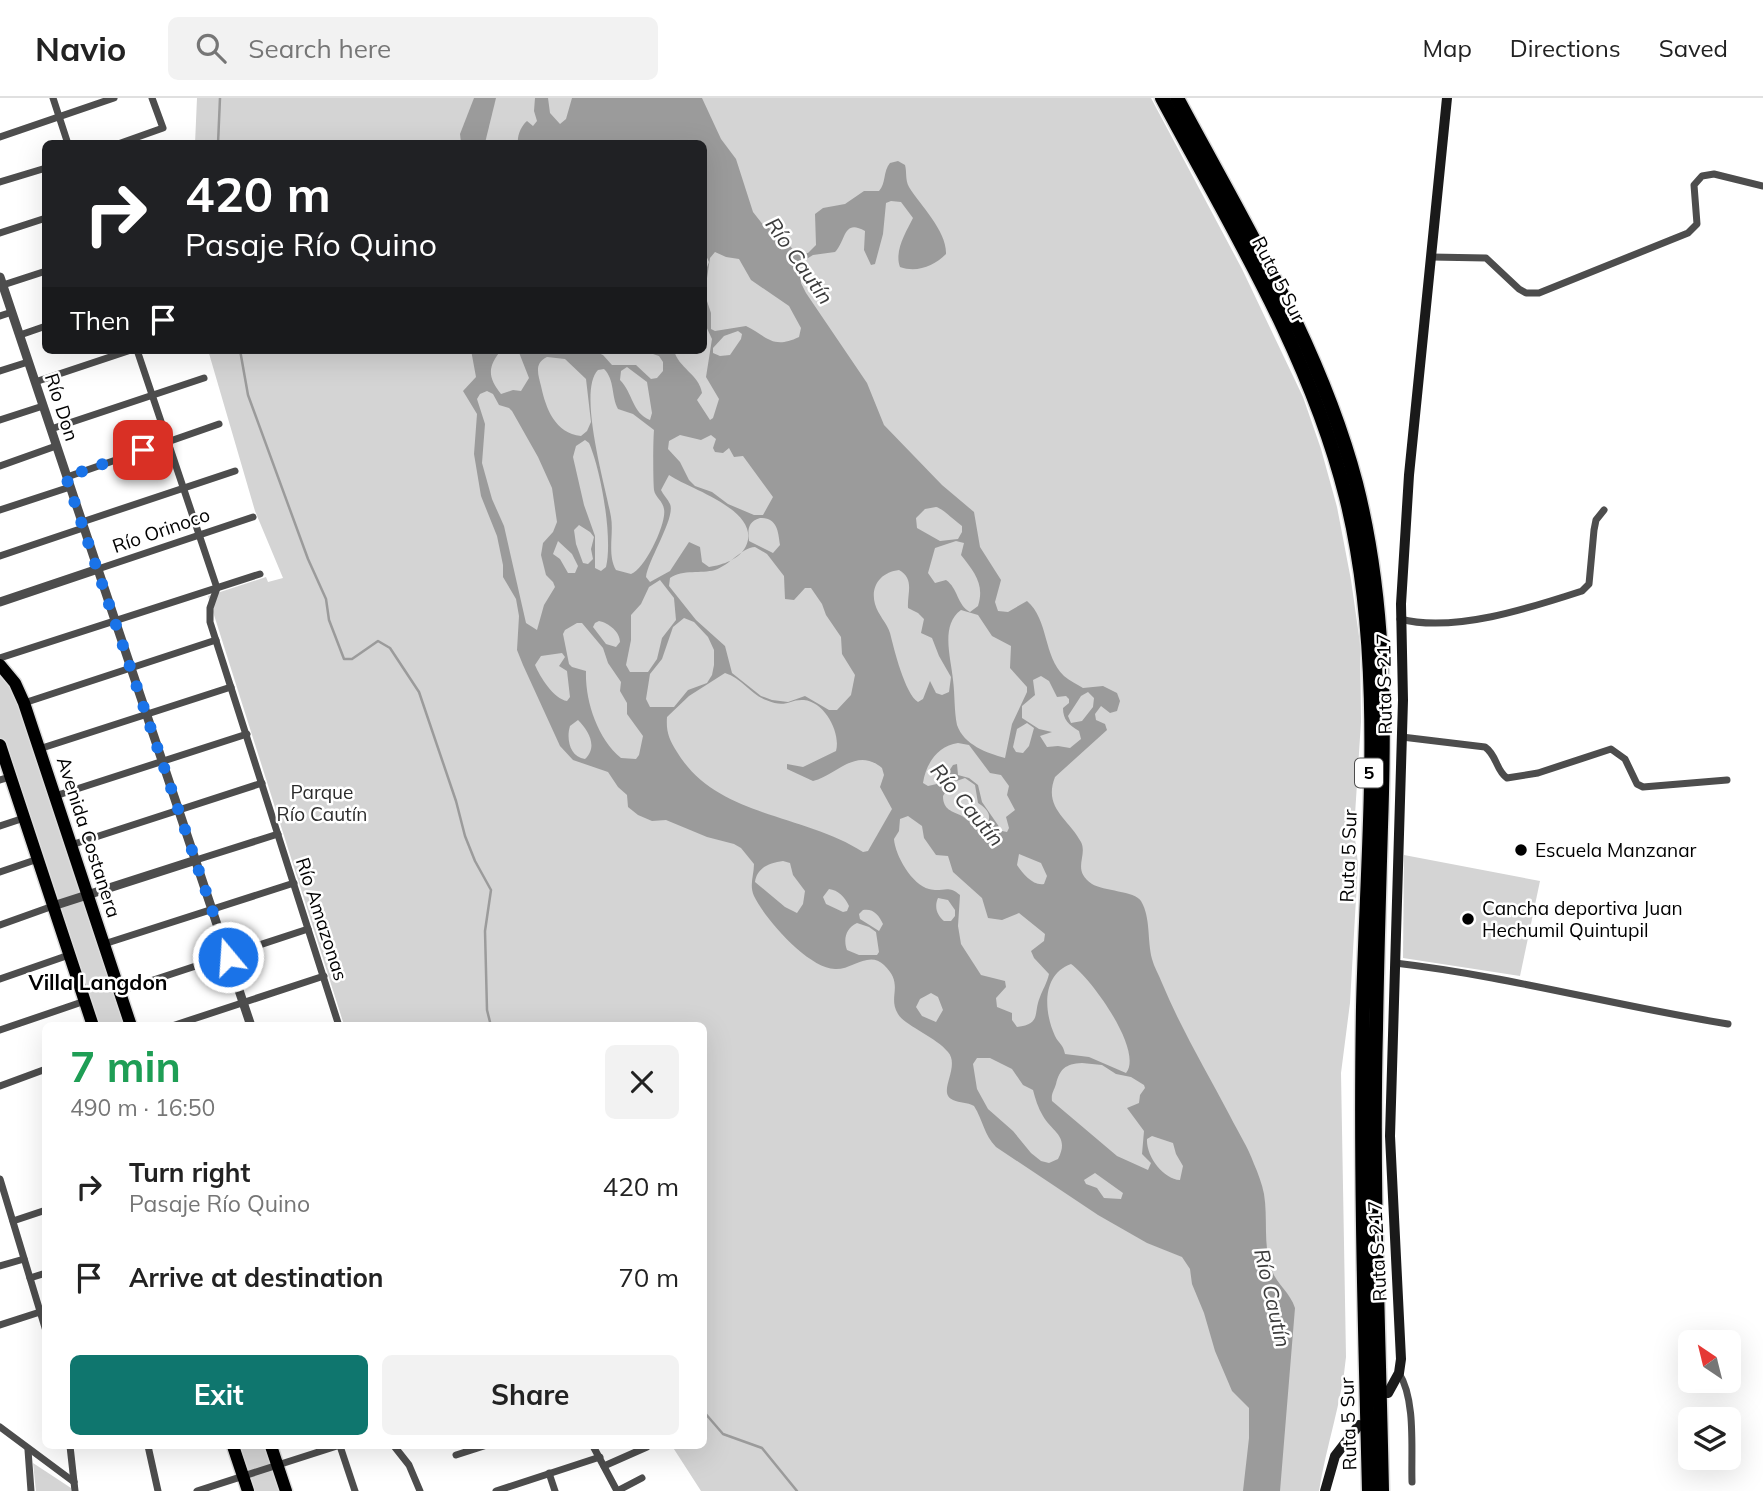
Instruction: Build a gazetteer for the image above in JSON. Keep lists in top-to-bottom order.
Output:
{
  "streets": {
    "highway": ["Ruta 5 Sur", "5"],
    "main road": ["Ruta S-217", "Avenida Costanera"],
    "street": ["Río Don", "Río Orinoco", "Río Amazonas"]
  },
  "crossings": [
    ["Río Don", "Río Orinoco"]
  ],
  "districts": ["Villa Langdon"],
  "water": ["Río Cautín"],
  "parks": ["Parque Río Cautín"],
  "places": ["Escuela Manzanar", "Cancha deportiva Juan Hechumil Quintupil"],
  "north": "top left",
  "page": {
    "header": "Navio",
    "search": "Search here",
    "nav": ["Map", "Directions", "Saved"],
    "turn": ["420 m", "Pasaje Río Quino"],
    "then": "Then",
    "heading": ["7 min", "490 m · 16:50"],
    "list": [
      {
        "name": "Turn right",
        "note": "Pasaje Río Quino",
        "value": "420 m"
      },
      {
        "name": "Arrive at destination",
        "value": "70 m"
      }
    ],
    "buttons": ["Exit", "Share"]
  }
}
